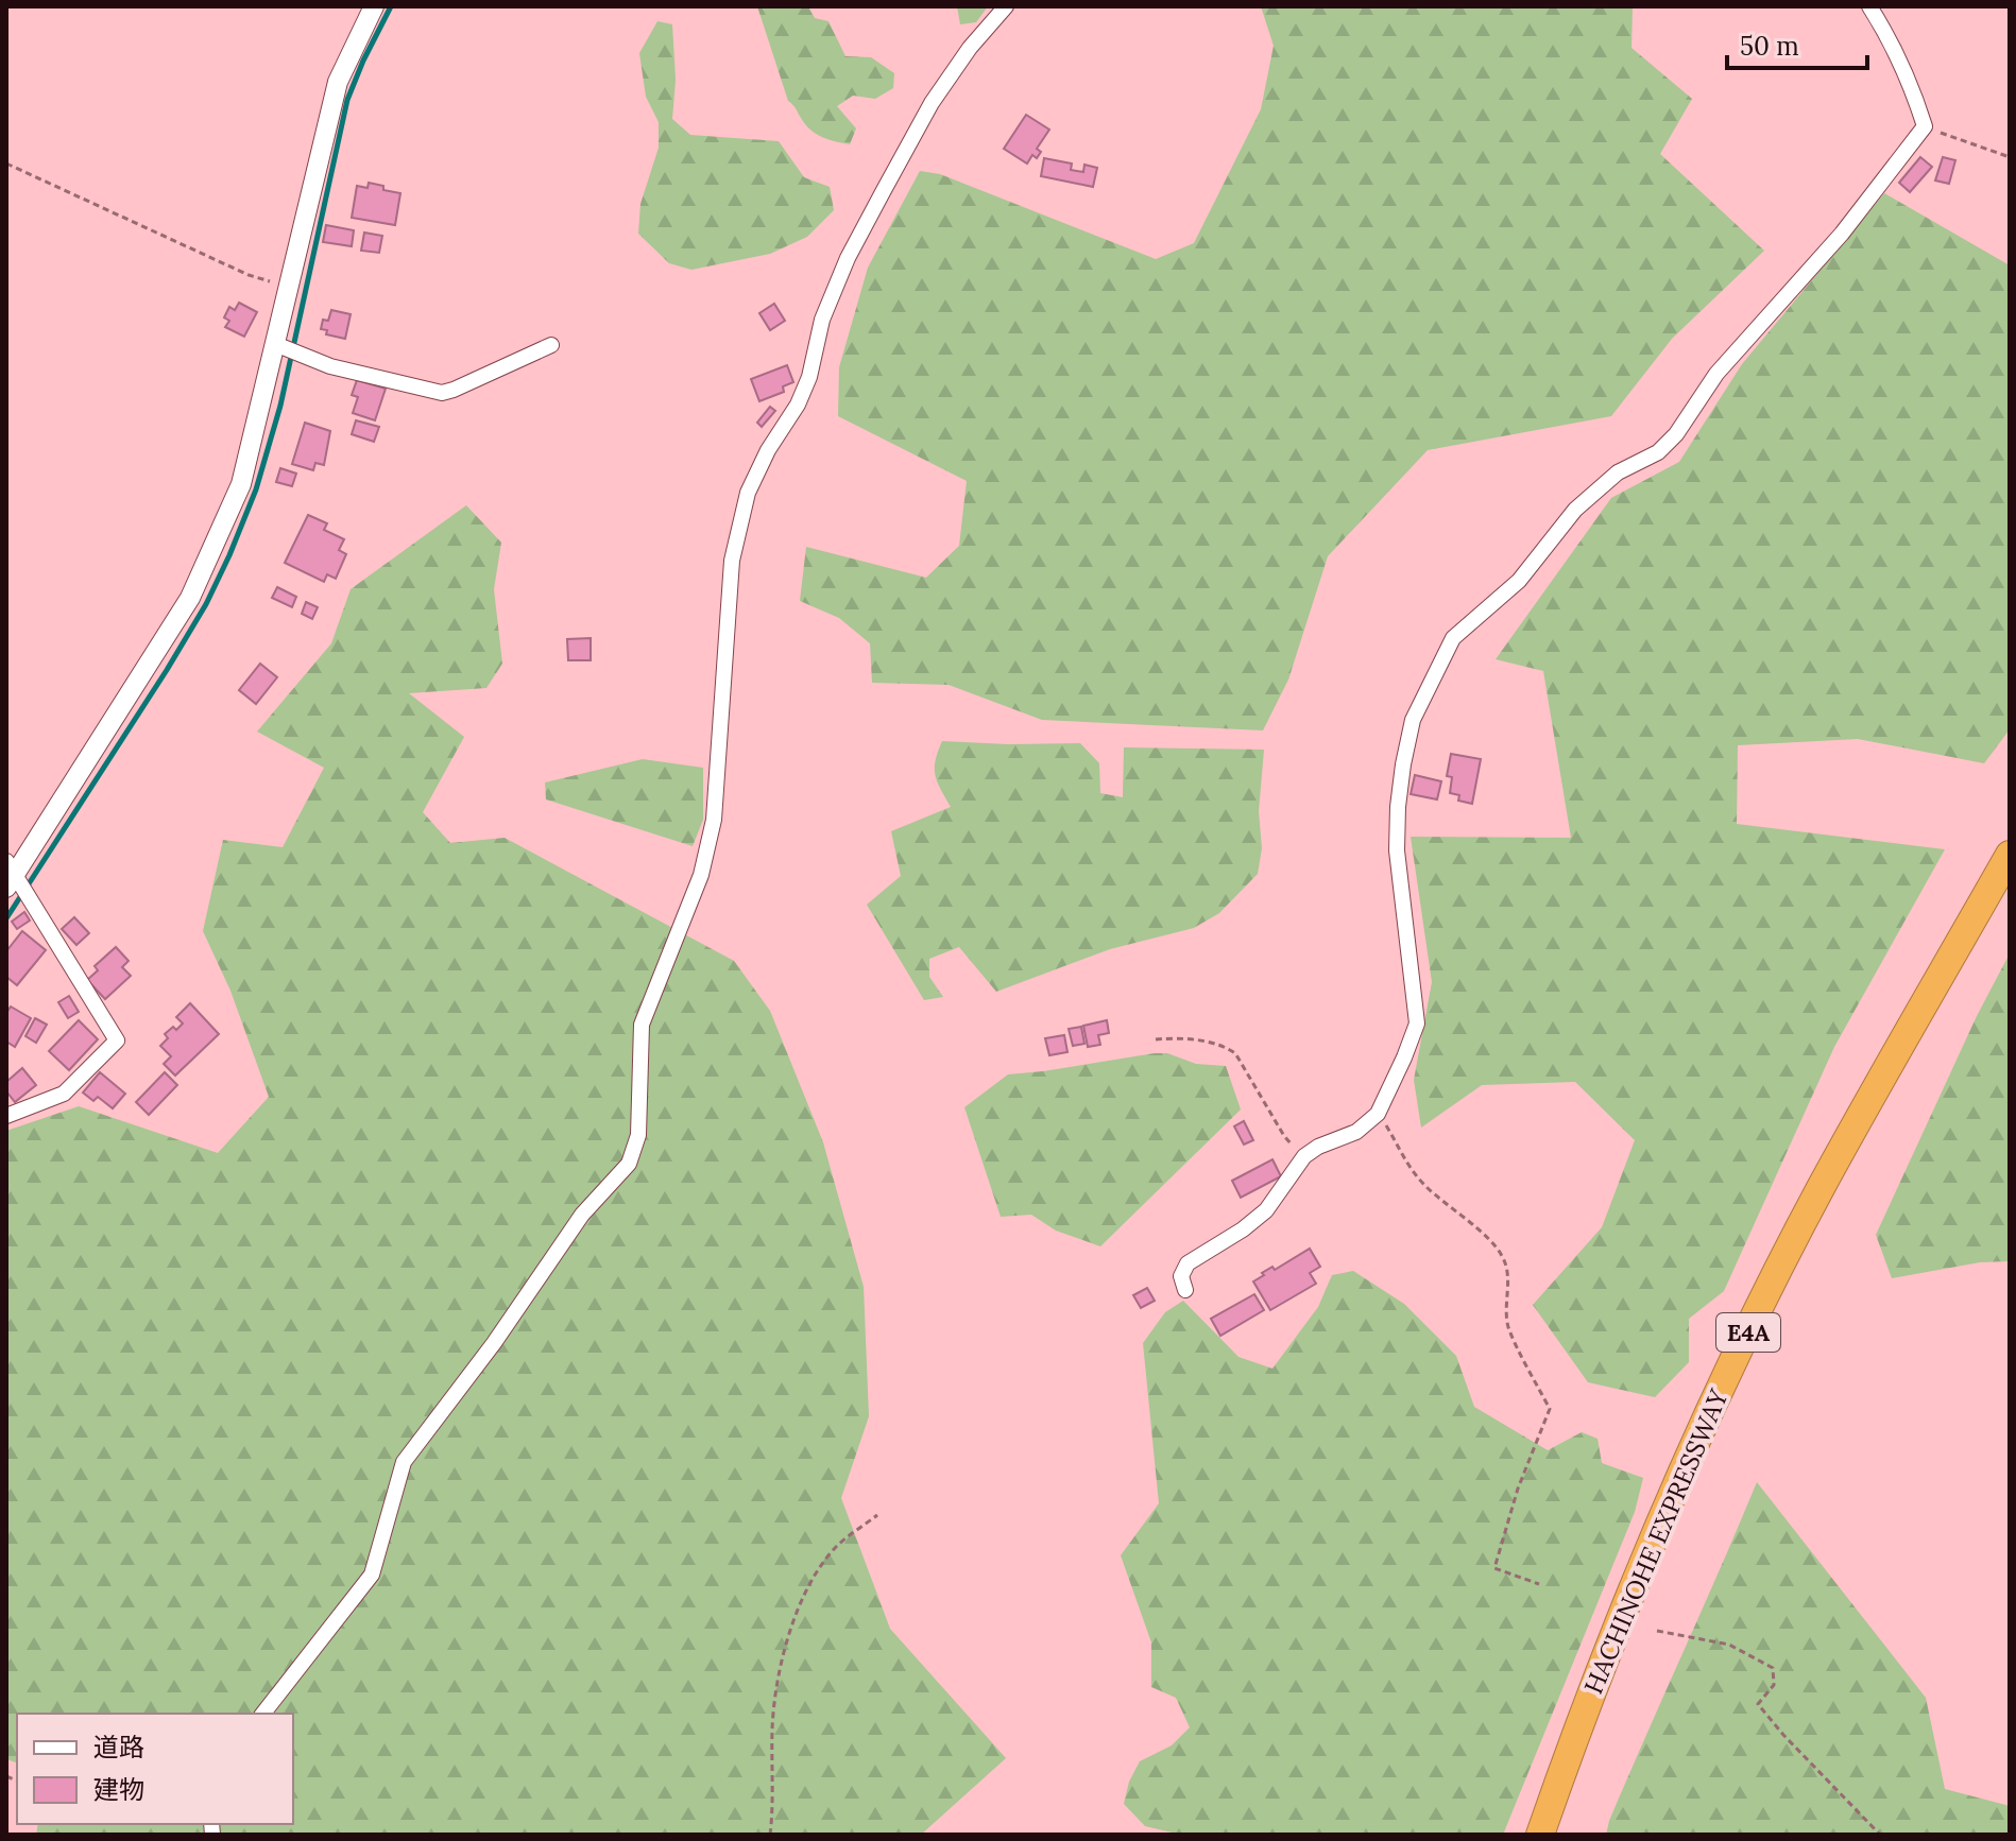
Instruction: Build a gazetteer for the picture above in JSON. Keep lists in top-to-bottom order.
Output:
{
  "streets": {
    "highway": ["E4A", "HACHINOHE EXPRESSWAY"]
  },
  "legend": ["道路", "建物"],
  "scale_bar": "50 m"
}
